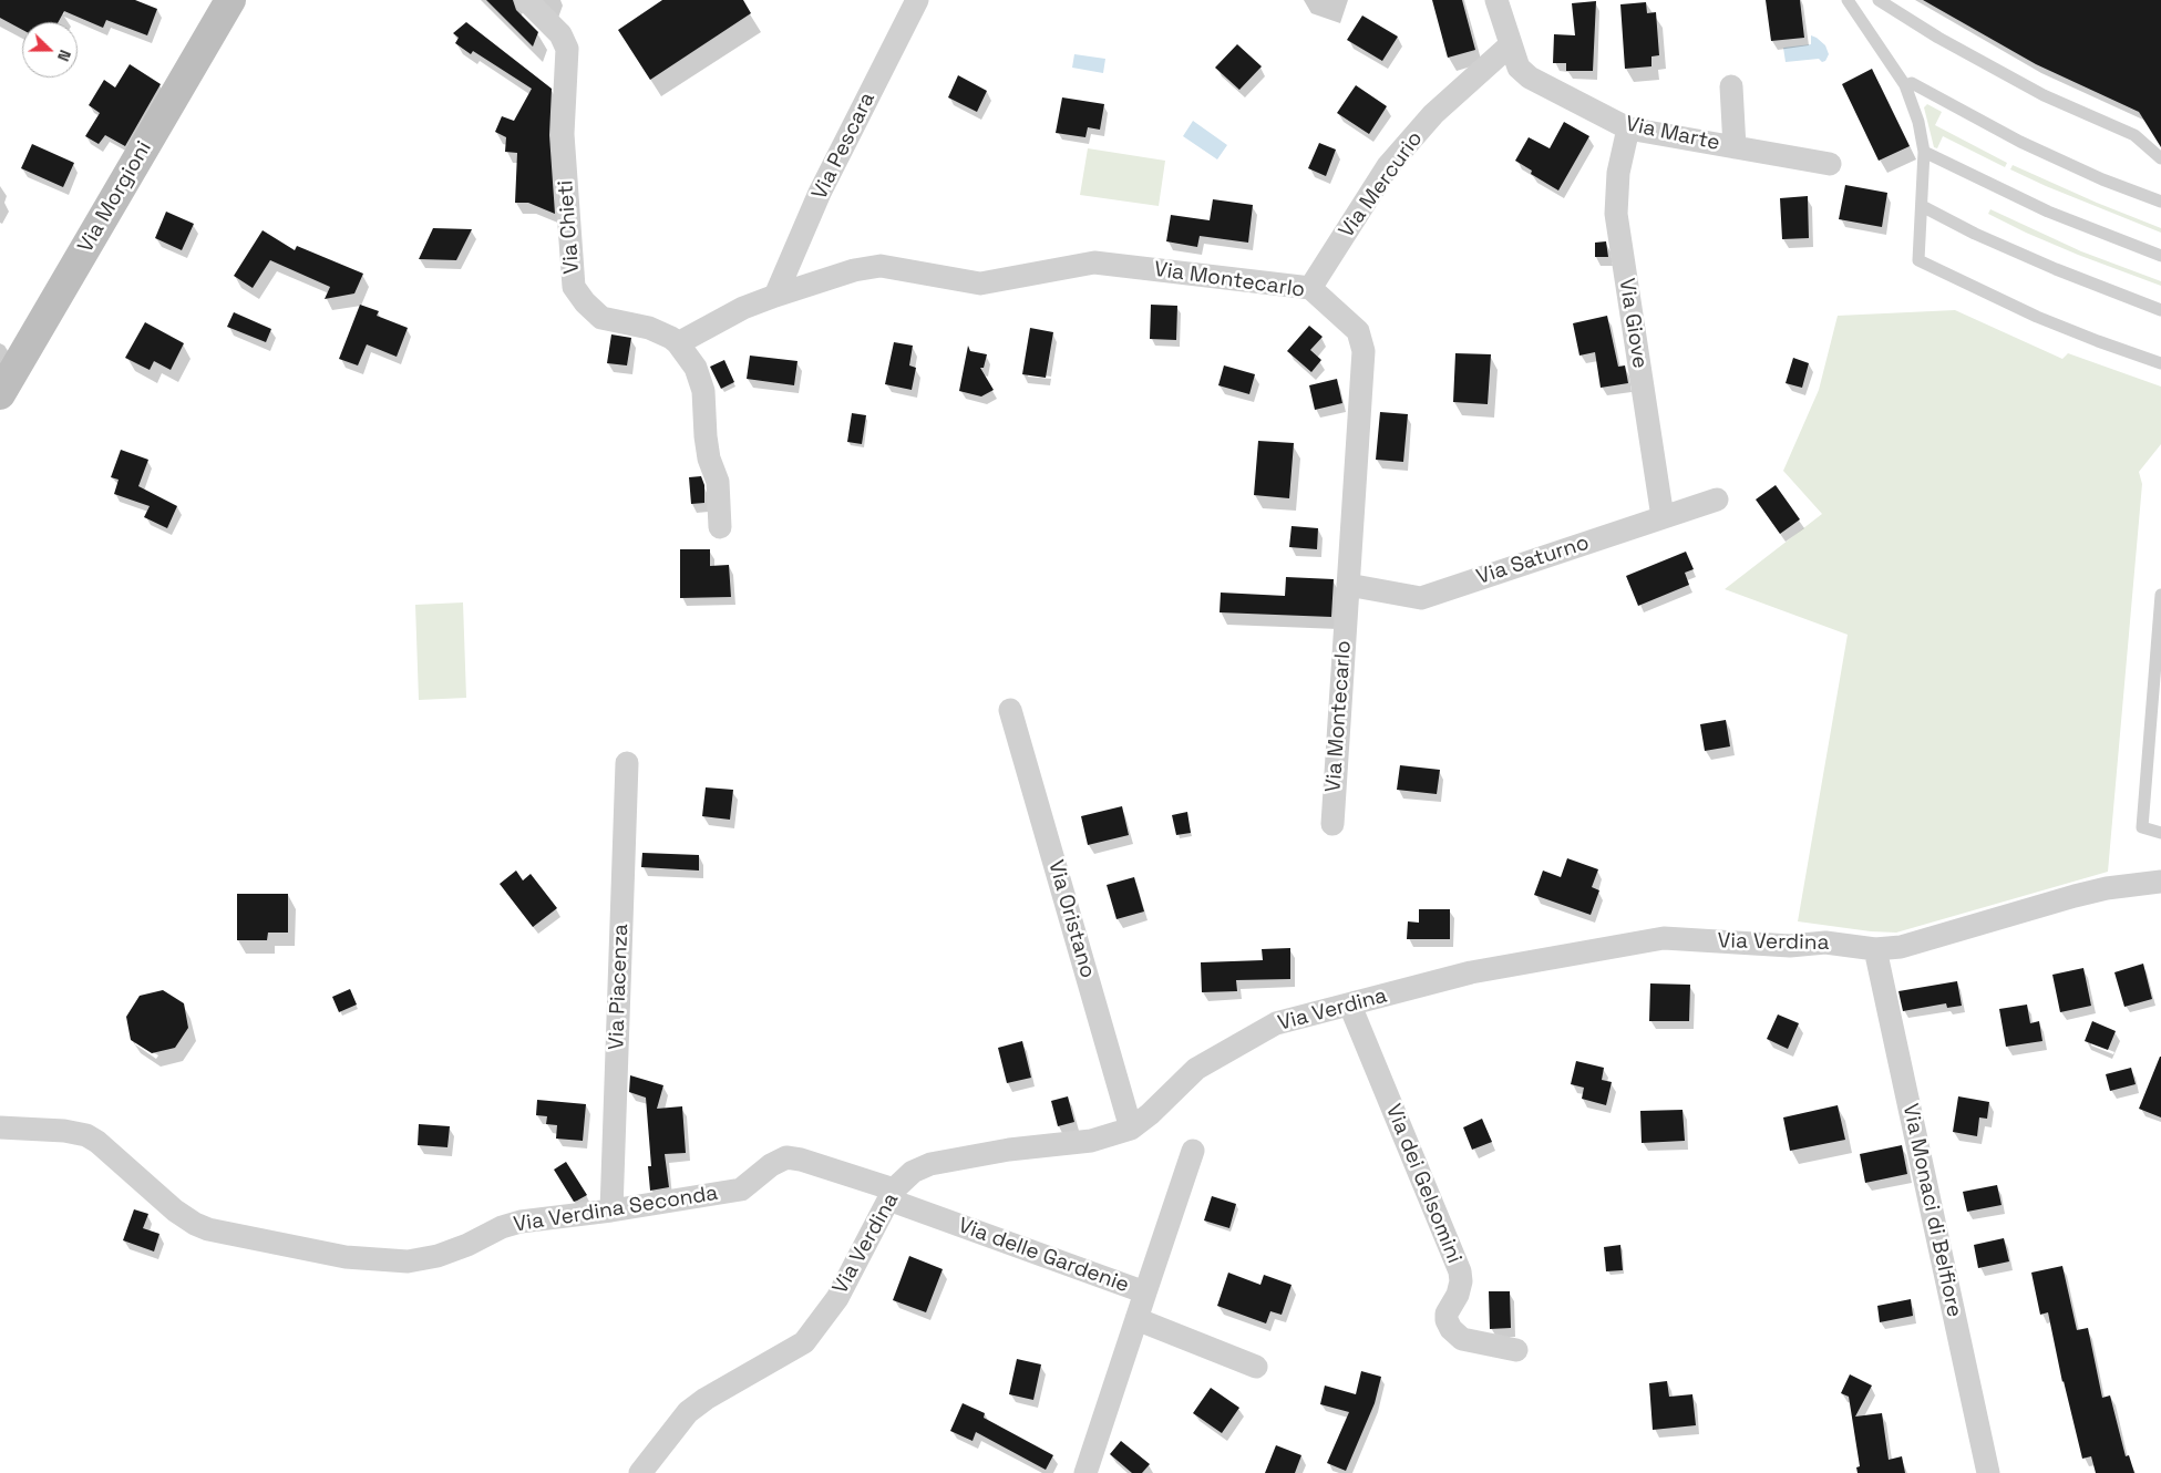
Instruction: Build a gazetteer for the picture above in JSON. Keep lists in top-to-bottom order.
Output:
{
  "streets": {
    "main road": ["Via Morgioni"],
    "street": [
      "Via Marte",
      "Via Pescara",
      "Via Mercurio",
      "Via Chieti",
      "Via Montecarlo",
      "Via Giove",
      "Via Saturno",
      "Via Oristano",
      "Via Verdina",
      "Via Piacenza",
      "Via dei Gelsomini",
      "Via Verdina Seconda",
      "Via Monaci di Belfiore",
      "Via delle Gardenie"
    ]
  },
  "crossings": [
    ["Via Marte", "Via Mercurio"],
    ["Via Marte", "Via Giove"],
    ["Via Pescara", "Via Montecarlo"],
    ["Via Mercurio", "Via Montecarlo"],
    ["Via Chieti", "Via Montecarlo"],
    ["Via Montecarlo", "Via Saturno"],
    ["Via Giove", "Via Saturno"],
    ["Via Oristano", "Via Verdina"],
    ["Via Verdina", "Via dei Gelsomini"],
    ["Via Verdina", "Via Verdina Seconda"],
    ["Via Verdina", "Via Monaci di Belfiore"],
    ["Via Verdina", "Via delle Gardenie"],
    ["Via Piacenza", "Via Verdina Seconda"],
    ["Via Verdina Seconda", "Via delle Gardenie"]
  ],
  "north": "right"
}
